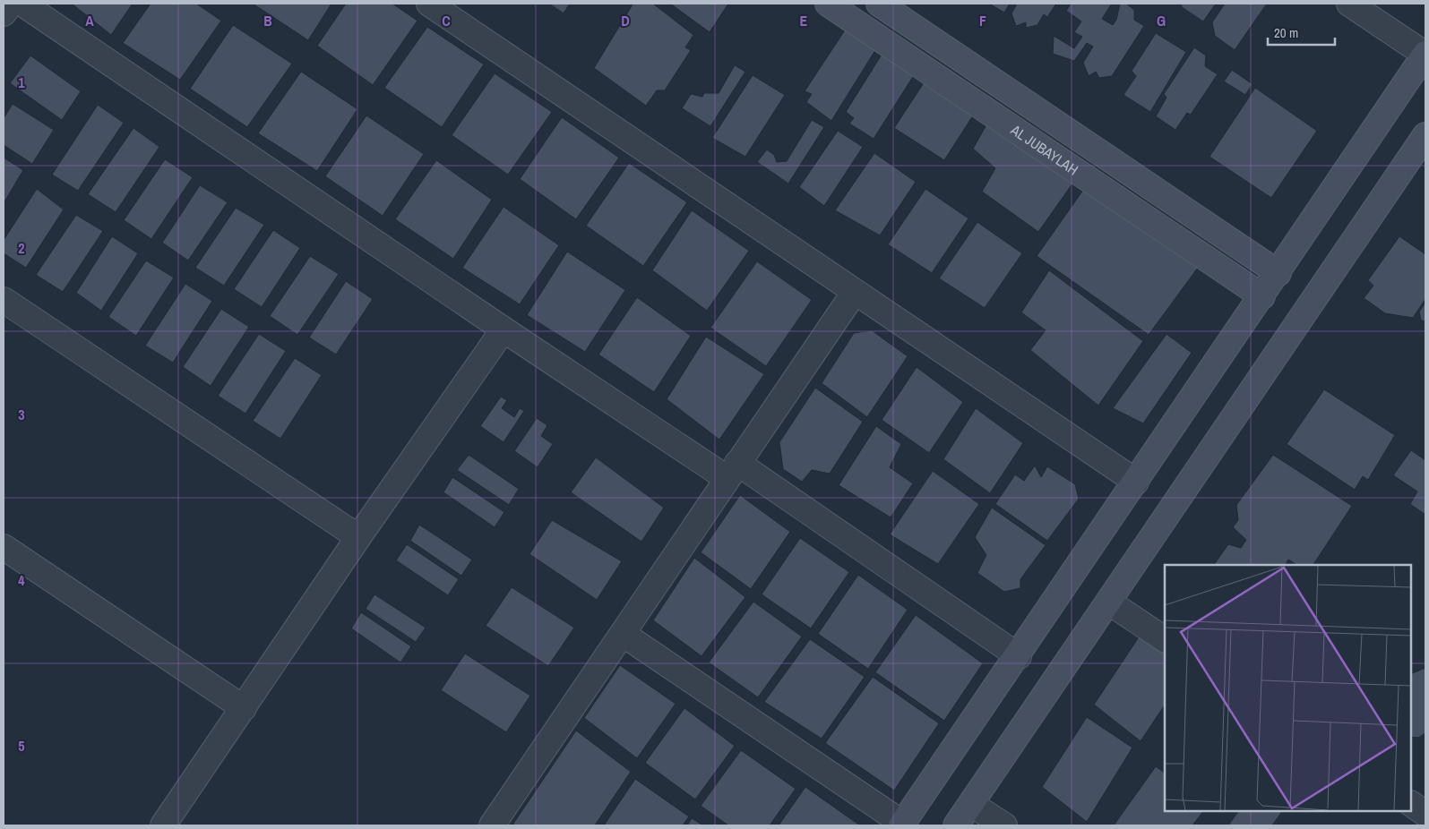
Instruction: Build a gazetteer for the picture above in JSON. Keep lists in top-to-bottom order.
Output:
{
  "streets": {
    "street": ["AL JUBAYLAH"]
  },
  "scale_bar": "20 m",
  "grid": {
    "columns": [
      "A",
      "B",
      "C",
      "D",
      "E",
      "F",
      "G"
    ],
    "rows": [
      "1",
      "2",
      "3",
      "4",
      "5"
    ]
  }
}
